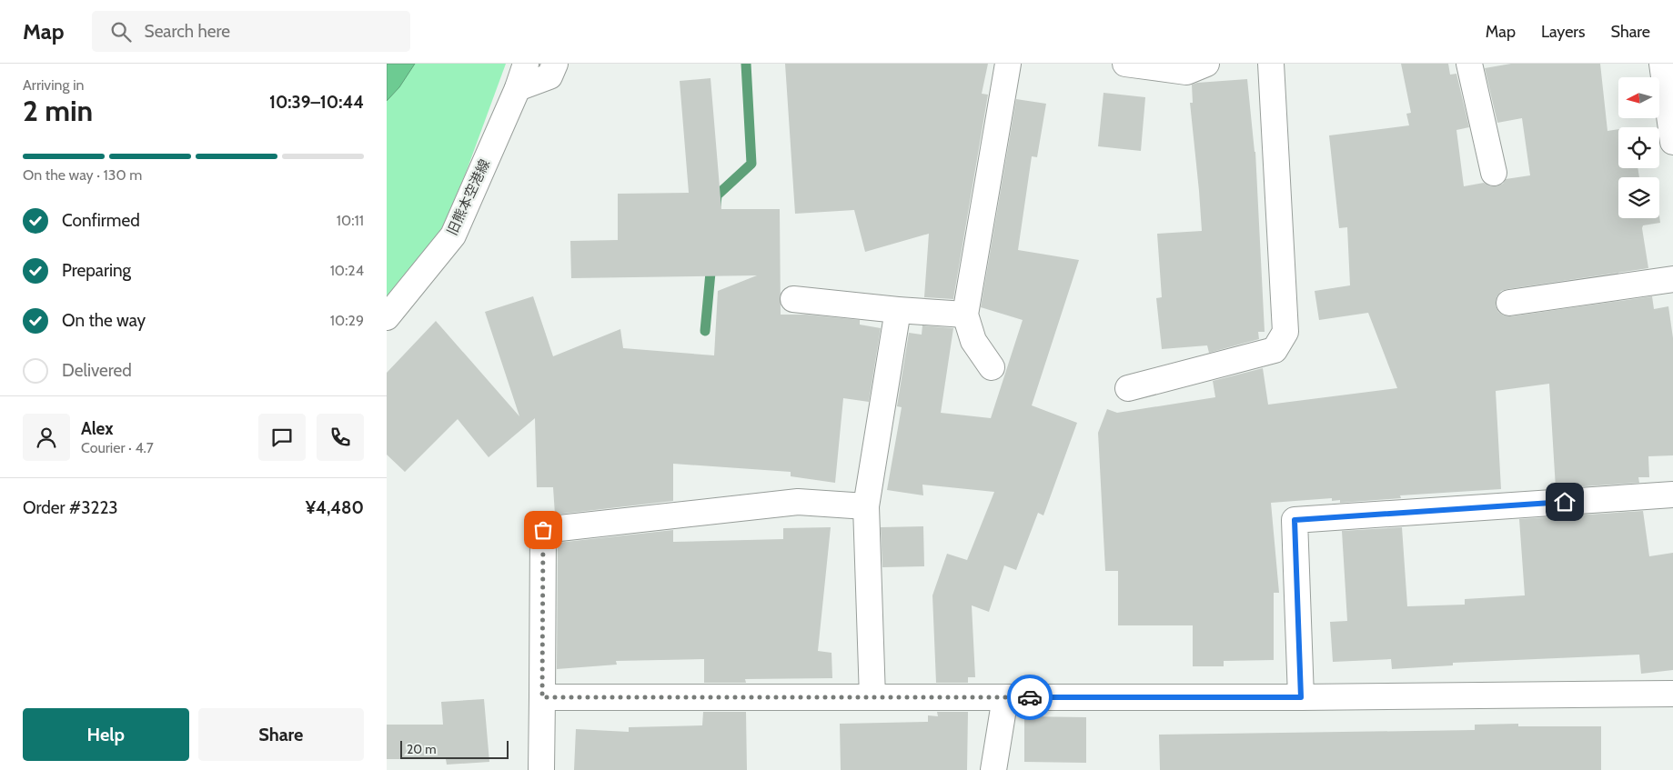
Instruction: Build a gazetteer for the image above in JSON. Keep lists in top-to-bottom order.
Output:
{
  "streets": {
    "street": ["旧熊本空港線"]
  },
  "scale_bar": "20 m",
  "north": "left",
  "page": {
    "header": "Map",
    "search": "Search here",
    "nav": ["Map", "Layers", "Share"],
    "heading": ["2 min", "Arriving in", "10:39–10:44"],
    "panel": [
      "Alex",
      "Courier · 4.7",
      "Order #3223",
      "¥4,480"
    ],
    "bar": "On the way · 130 m",
    "list": [
      ["Confirmed", "10:11"],
      ["Preparing", "10:24"],
      ["On the way", "10:29"],
      "Delivered"
    ],
    "buttons": ["Help", "Share"],
    "scale": "20 m"
  }
}
